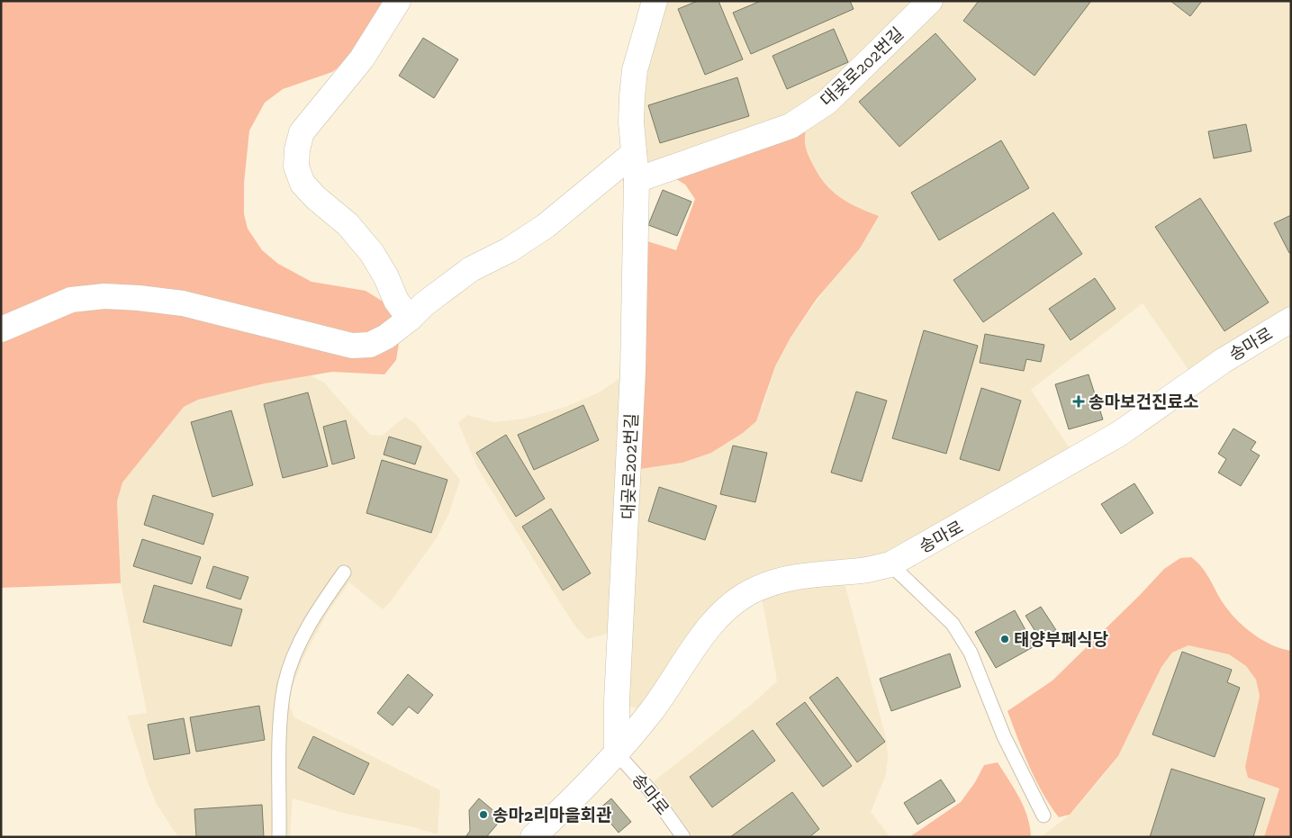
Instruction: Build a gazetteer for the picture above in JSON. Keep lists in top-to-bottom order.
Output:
{
  "streets": {
    "street": ["대곶로202번길", "송마로"]
  },
  "crossings": [
    ["대곶로202번길", "송마로"]
  ],
  "places": {
    "health": ["송마보건진료소"],
    "other": ["태양부페식당", "송마2리마을회관"]
  }
}
